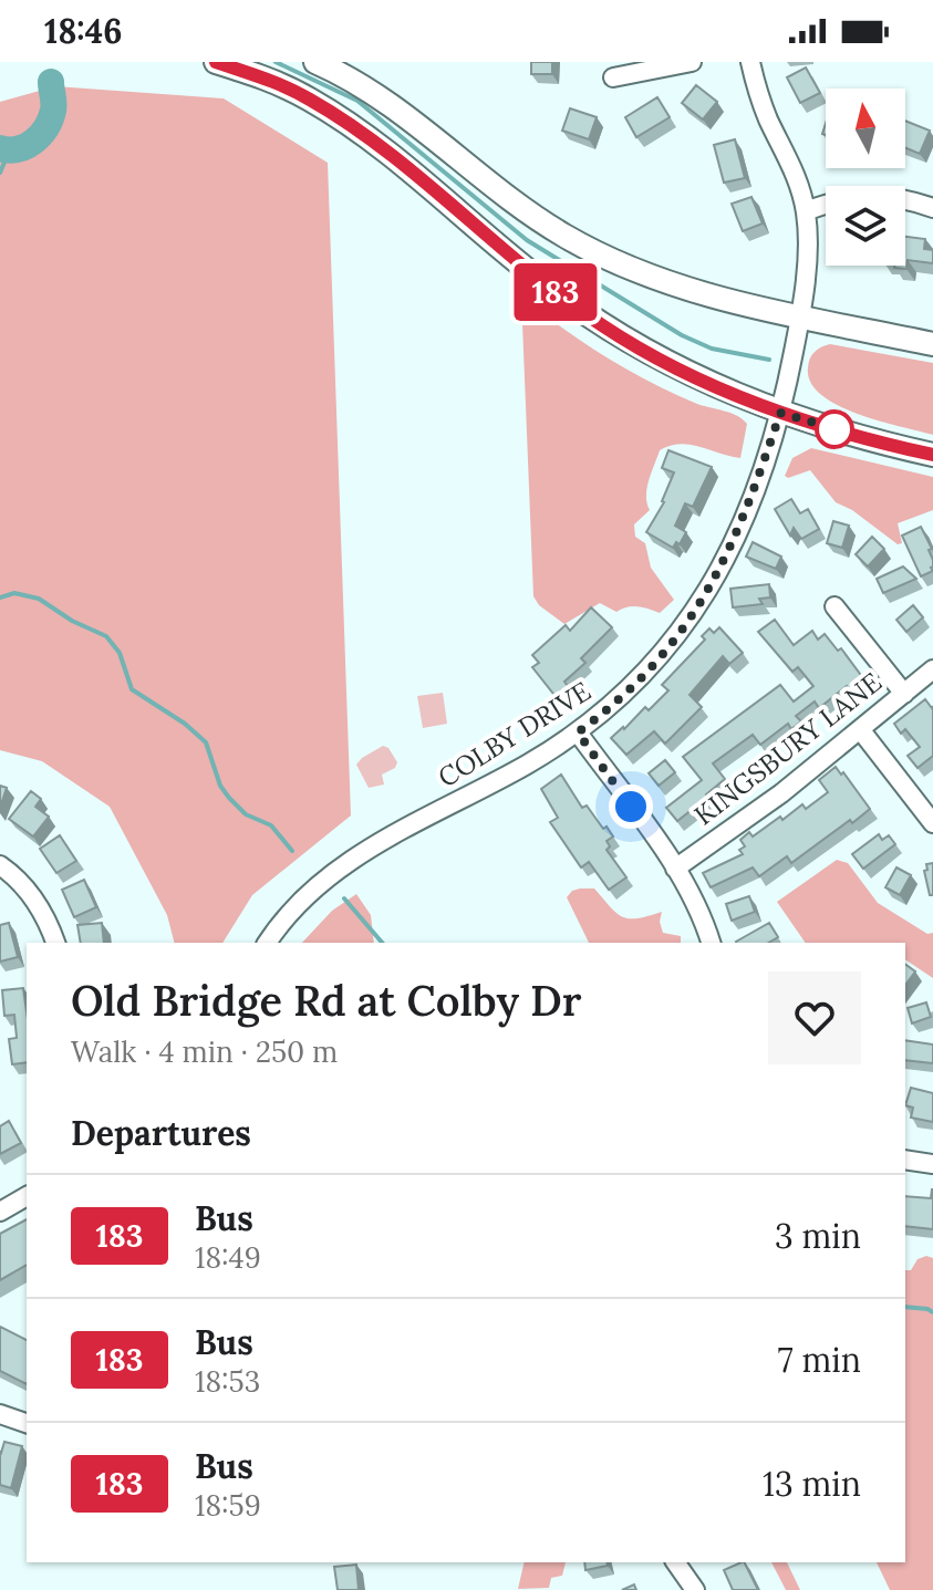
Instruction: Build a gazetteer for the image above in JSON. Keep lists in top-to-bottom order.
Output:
{
  "streets": {
    "street": ["COLBY DRIVE", "KINGSBURY LANE"]
  },
  "lines": ["bus line 183"],
  "north": "top",
  "page": {
    "status": "18:46",
    "on_map": "183",
    "heading": [
      ["Old Bridge Rd at Colby Dr", "Walk · 4 min · 250 m"],
      "Departures"
    ],
    "list": [
      {
        "mark": "183",
        "name": "Bus",
        "note": "18:49",
        "value": "3 min"
      },
      {
        "mark": "183",
        "name": "Bus",
        "note": "18:53",
        "value": "7 min"
      },
      {
        "mark": "183",
        "name": "Bus",
        "note": "18:59",
        "value": "13 min"
      }
    ]
  }
}
